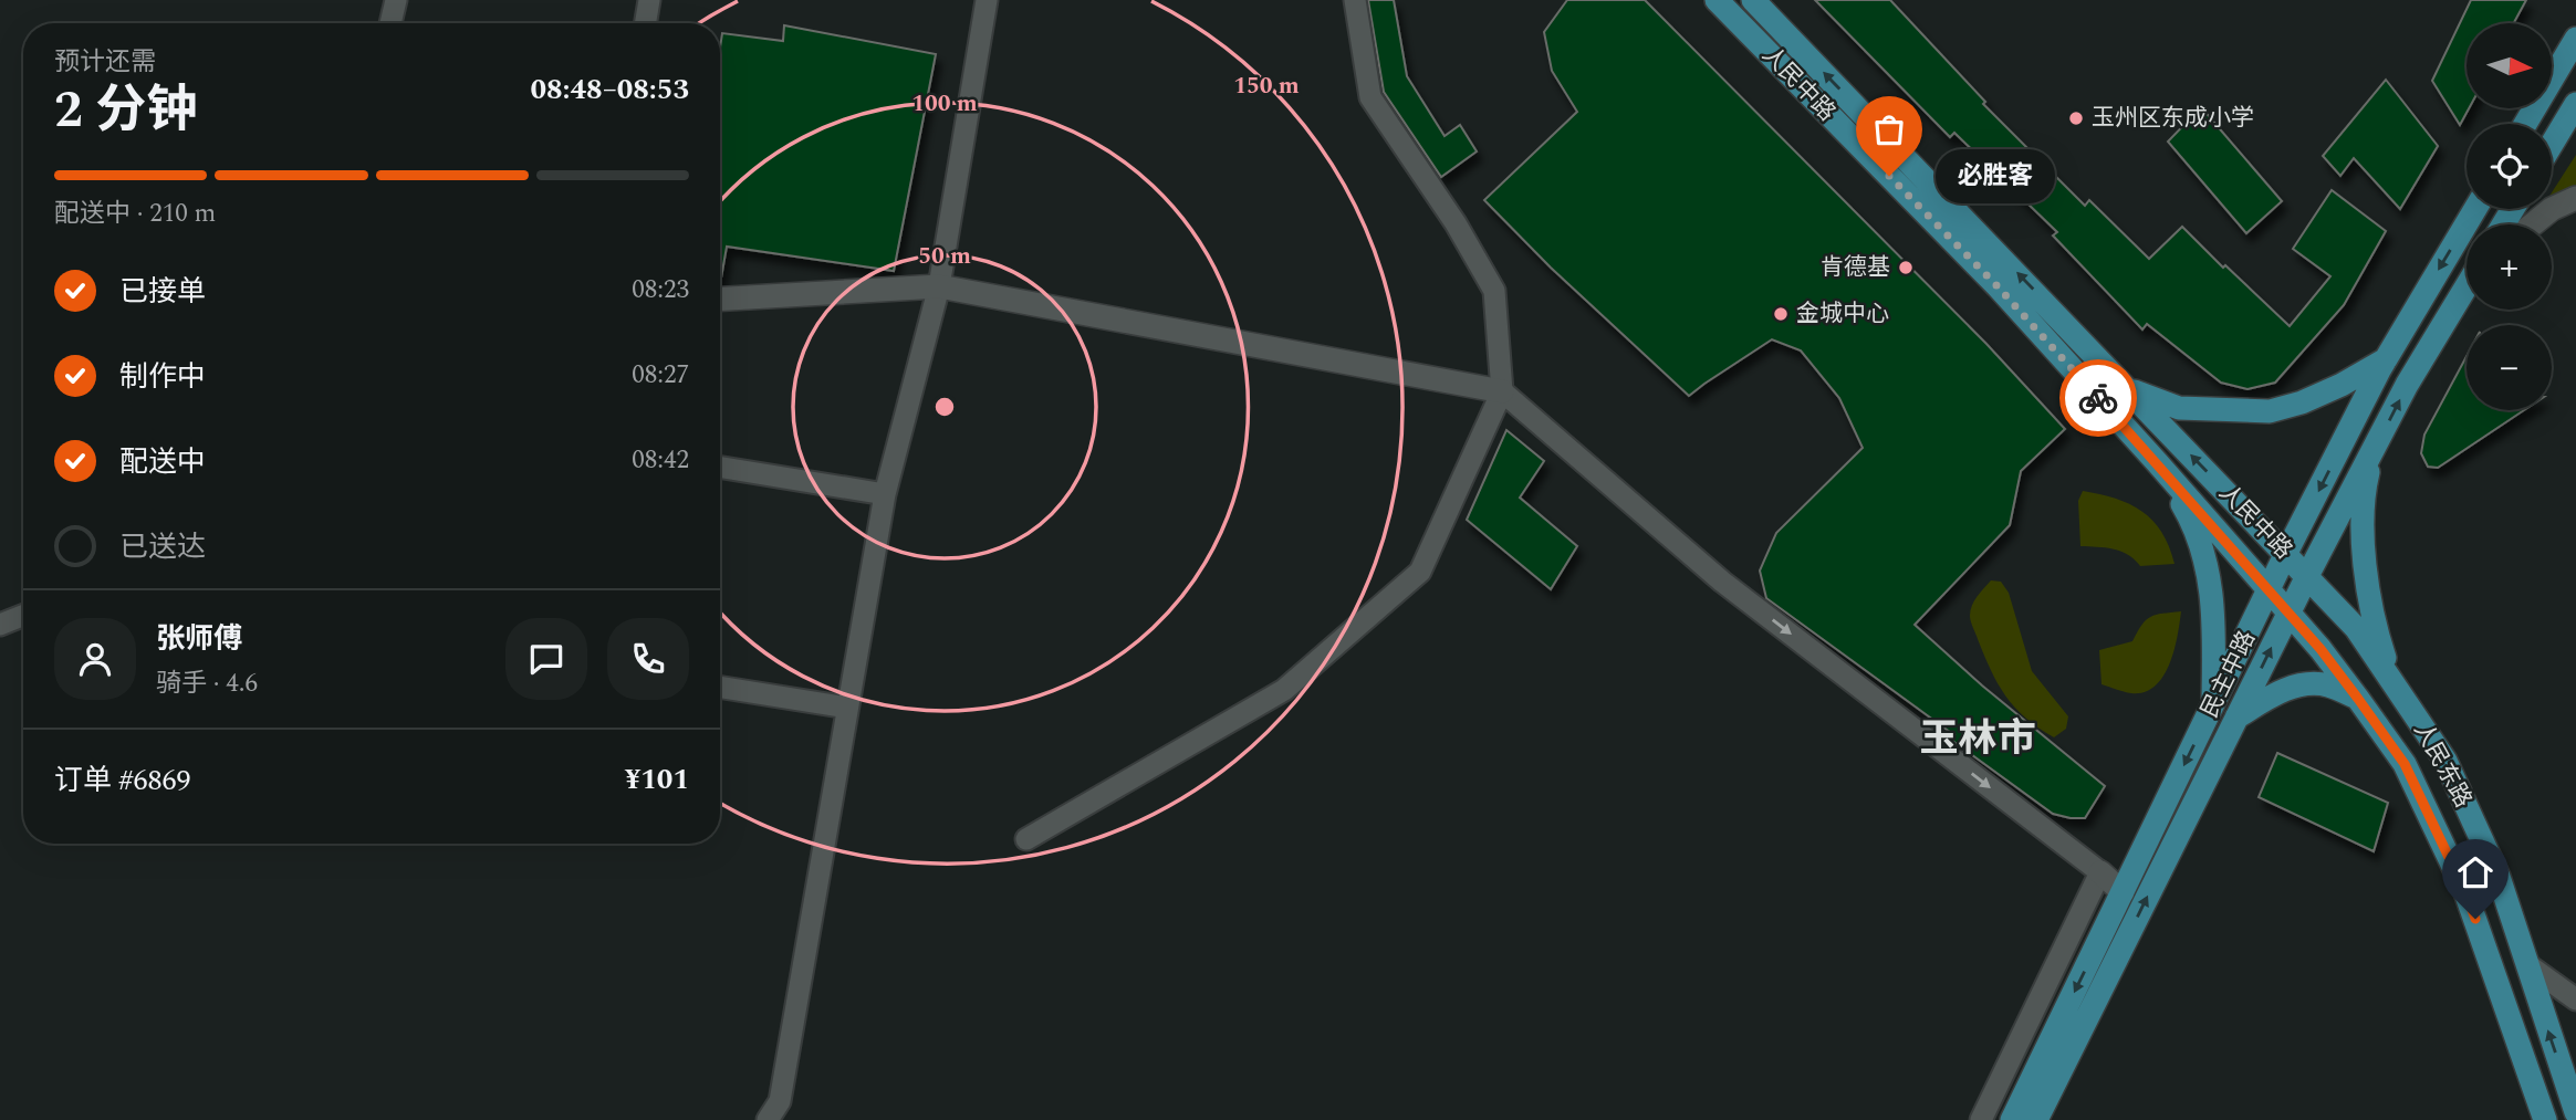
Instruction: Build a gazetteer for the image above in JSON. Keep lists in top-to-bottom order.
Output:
{
  "streets": {
    "main road": ["人民中路", "民主中路", "人民东路"]
  },
  "crossings": [
    ["人民中路", "民主中路"],
    ["人民中路", "人民东路"],
    ["民主中路", "人民东路"]
  ],
  "districts": ["玉林市"],
  "places": [
    "玉州区东成小学",
    "必胜客",
    "肯德基",
    "金城中心"
  ],
  "north": "right",
  "page": {
    "map_buttons": ["+", "−"],
    "heading": ["2 分钟", "预计还需", "08:48–08:53"],
    "panel": [
      "张师傅",
      "骑手 · 4.6",
      "订单 #6869",
      "¥101"
    ],
    "bubble": "必胜客",
    "bar": "配送中 · 210 m",
    "list": [
      ["已接单", "08:23"],
      ["制作中", "08:27"],
      ["配送中", "08:42"],
      "已送达"
    ]
  },
  "rings": ["150 m", "100 m", "50 m"]
}
